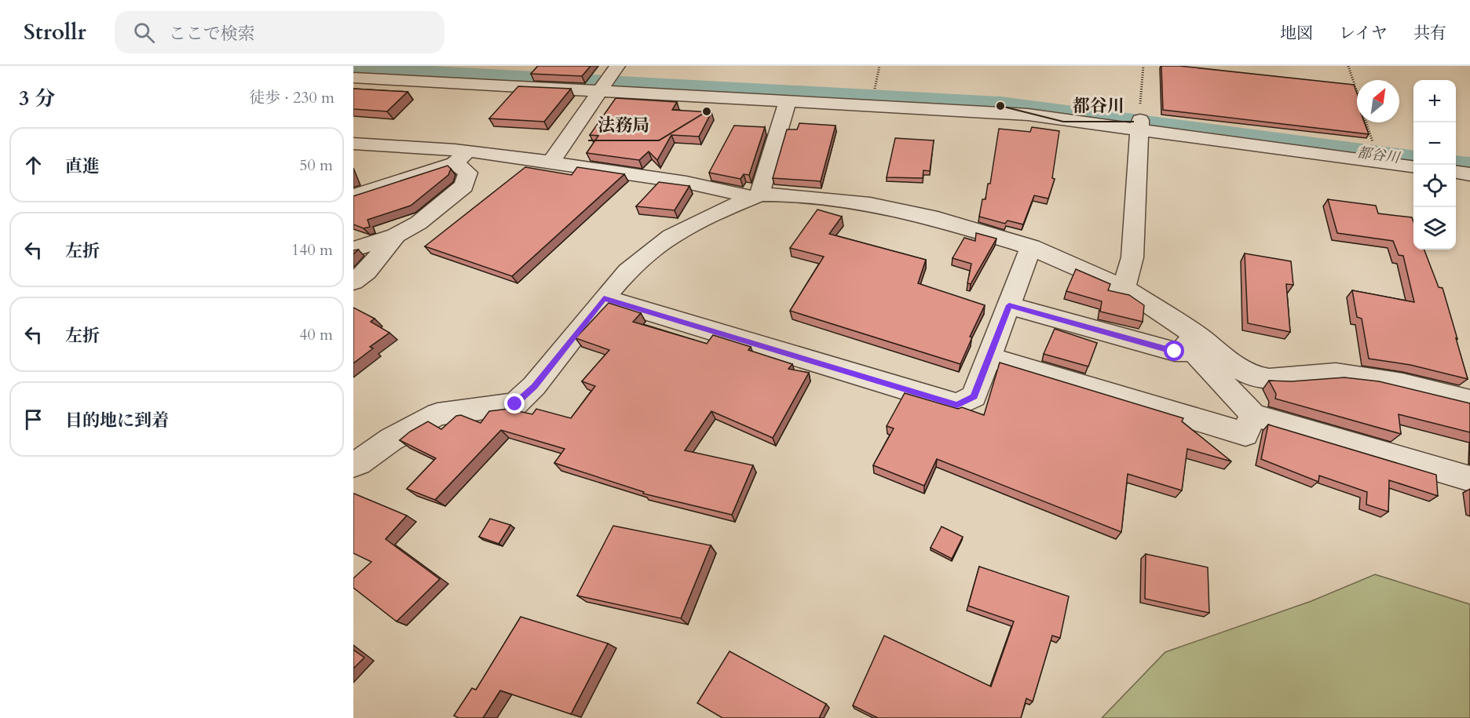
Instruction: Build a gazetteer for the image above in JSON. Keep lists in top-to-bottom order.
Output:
{
  "water": ["都谷川"],
  "places": ["都谷川", "法務局"],
  "north": "top right",
  "page": {
    "header": "Strollr",
    "search": "ここで検索",
    "nav": ["地図", "レイヤ", "共有"],
    "heading": ["3 分", "徒歩 · 230 m"],
    "map_buttons": ["+", "−"],
    "list": [
      ["直進", "50 m"],
      ["左折", "140 m"],
      ["左折", "40 m"],
      "目的地に到着"
    ]
  }
}
